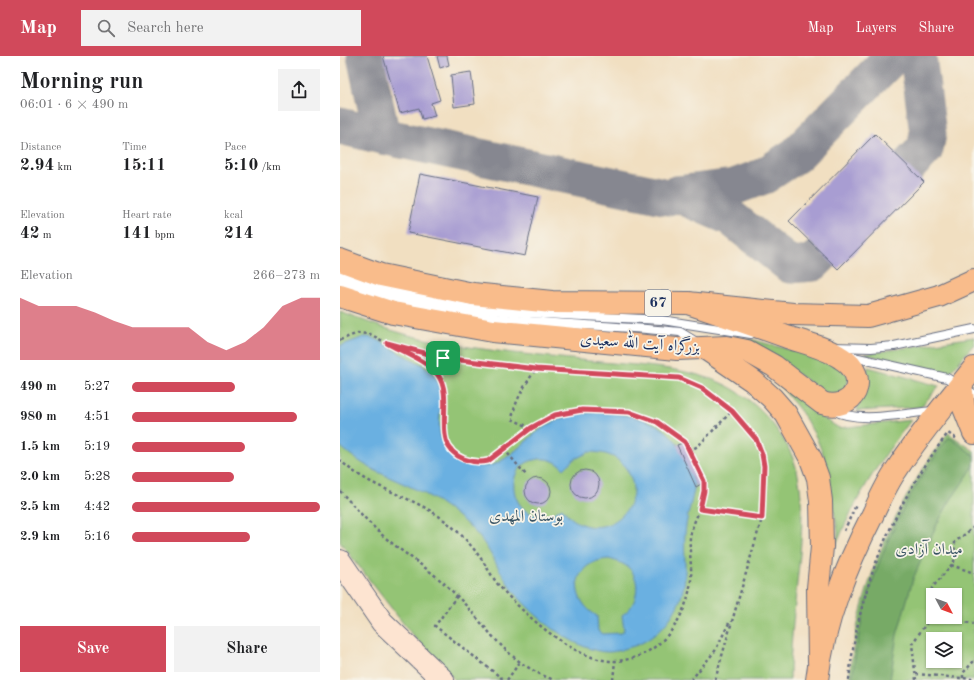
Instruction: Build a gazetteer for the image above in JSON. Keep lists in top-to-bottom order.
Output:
{
  "streets": {
    "highway": ["67", "بزرگراه آیت الله سعیدی"]
  },
  "parks": ["بوستان المهدی", "میدان آزادی"],
  "north": "bottom right",
  "page": {
    "header": "Map",
    "search": "Search here",
    "nav": ["Map", "Layers", "Share"],
    "heading": ["Morning run", "06:01 · 6 × 490 m"],
    "stats": [
      ["Distance", "2.94 km"],
      ["Time", "15:11"],
      ["Pace", "5:10 /km"],
      ["Elevation", "42 m"],
      ["Heart rate", "141 bpm"],
      ["kcal", "214"]
    ],
    "chart": ["Elevation", "266–273 m"],
    "list": [
      {
        "name": "490 m",
        "note": "5:27"
      },
      {
        "name": "980 m",
        "note": "4:51"
      },
      {
        "name": "1.5 km",
        "note": "5:19"
      },
      {
        "name": "2.0 km",
        "note": "5:28"
      },
      {
        "name": "2.5 km",
        "note": "4:42"
      },
      {
        "name": "2.9 km",
        "note": "5:16"
      }
    ],
    "buttons": ["Save", "Share"]
  }
}
